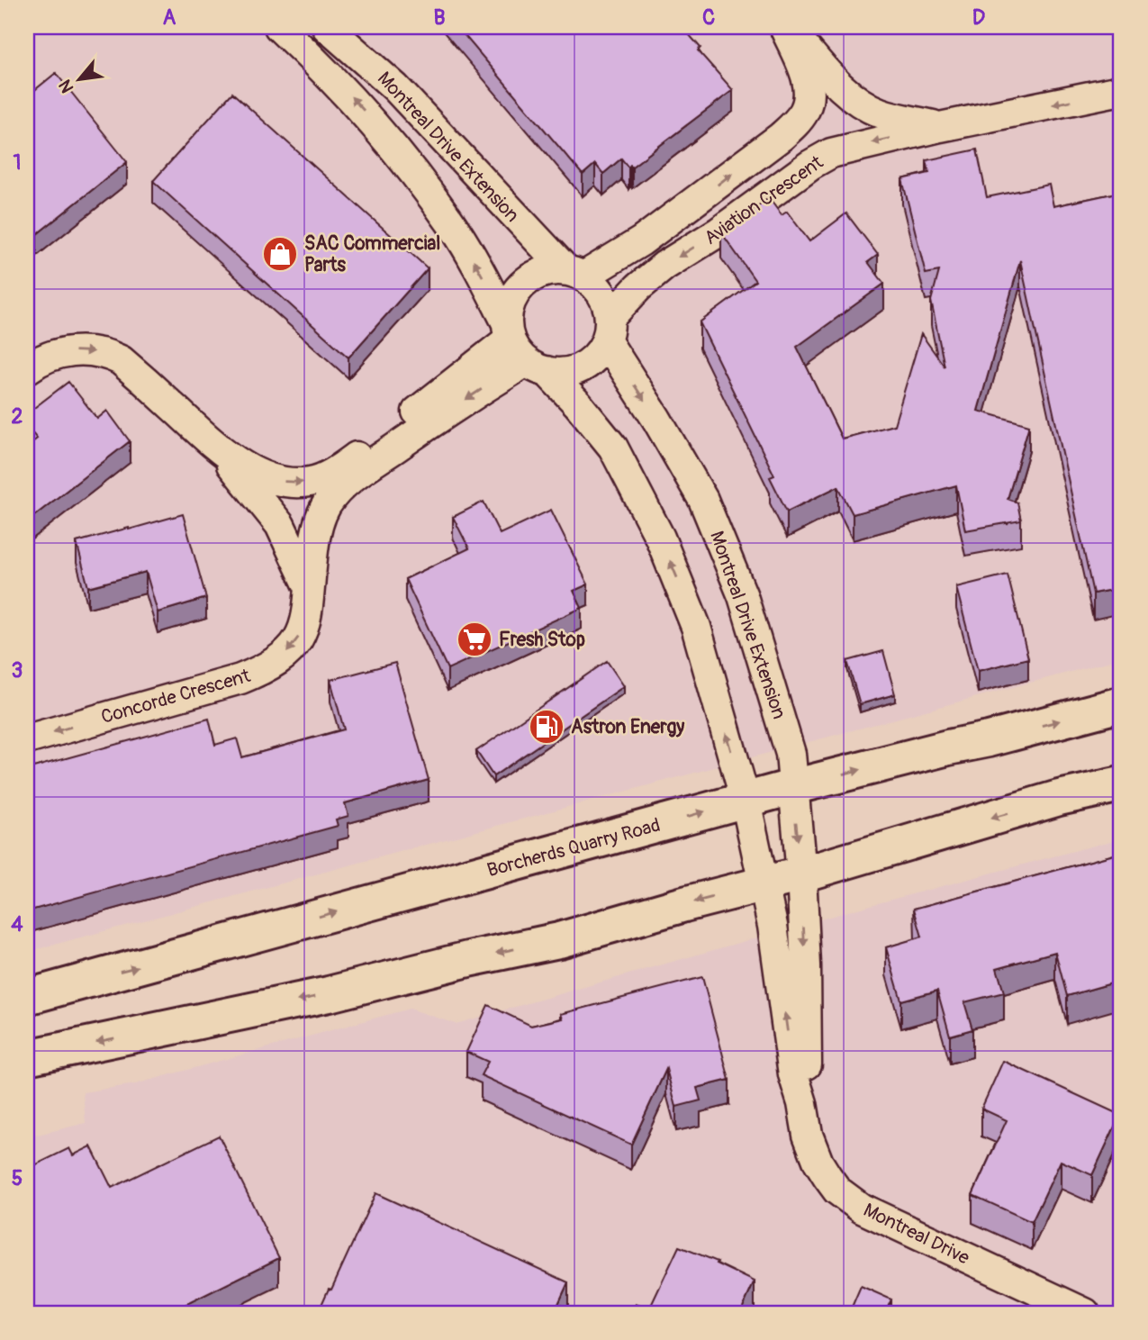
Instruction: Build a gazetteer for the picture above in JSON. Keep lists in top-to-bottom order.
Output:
{
  "streets": {
    "main road": ["Borcherds Quarry Road"],
    "street": [
      "Montreal Drive Extension",
      "Aviation Crescent",
      "Concorde Crescent",
      "Montreal Drive"
    ]
  },
  "crossings": [
    ["Montreal Drive Extension", "Aviation Crescent"],
    ["Montreal Drive Extension", "Concorde Crescent"],
    ["Montreal Drive Extension", "Borcherds Quarry Road"],
    ["Montreal Drive Extension", "Montreal Drive"],
    ["Aviation Crescent", "Concorde Crescent"],
    ["Borcherds Quarry Road", "Montreal Drive"]
  ],
  "places": {
    "shop": ["SAC Commercial Parts"],
    "supermarket": ["Fresh Stop"],
    "fuel station": ["Astron Energy"]
  },
  "north": "bottom left",
  "grid": {
    "columns": [
      "A",
      "B",
      "C",
      "D"
    ],
    "rows": [
      "1",
      "2",
      "3",
      "4",
      "5"
    ]
  }
}
